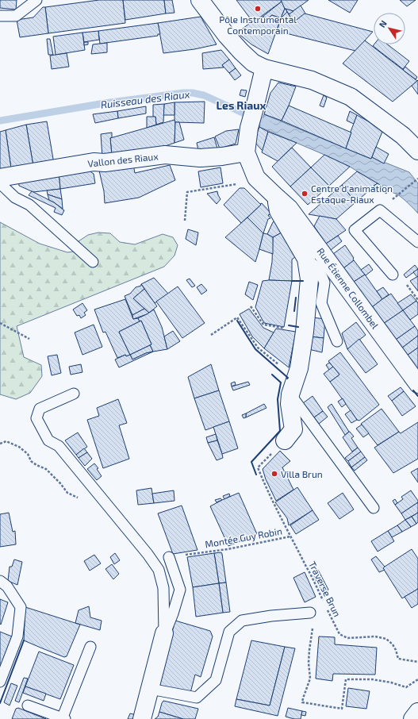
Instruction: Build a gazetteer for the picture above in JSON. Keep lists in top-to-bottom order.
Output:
{
  "streets": {
    "street": ["Vallon des Riaux", "Rue Étienne Collombel"],
    "path": ["Montée Guy Robin", "Traverse Brun"]
  },
  "crossings": [
    ["Vallon des Riaux", "Rue Étienne Collombel"],
    ["Montée Guy Robin", "Traverse Brun"]
  ],
  "districts": ["Les Riaux"],
  "water": ["Ruisseau des Riaux"],
  "places": ["Pôle Instrumental Contemporain", "Centre d'animation Estaque-Riaux", "Villa Brun"],
  "north": "top left"
}
